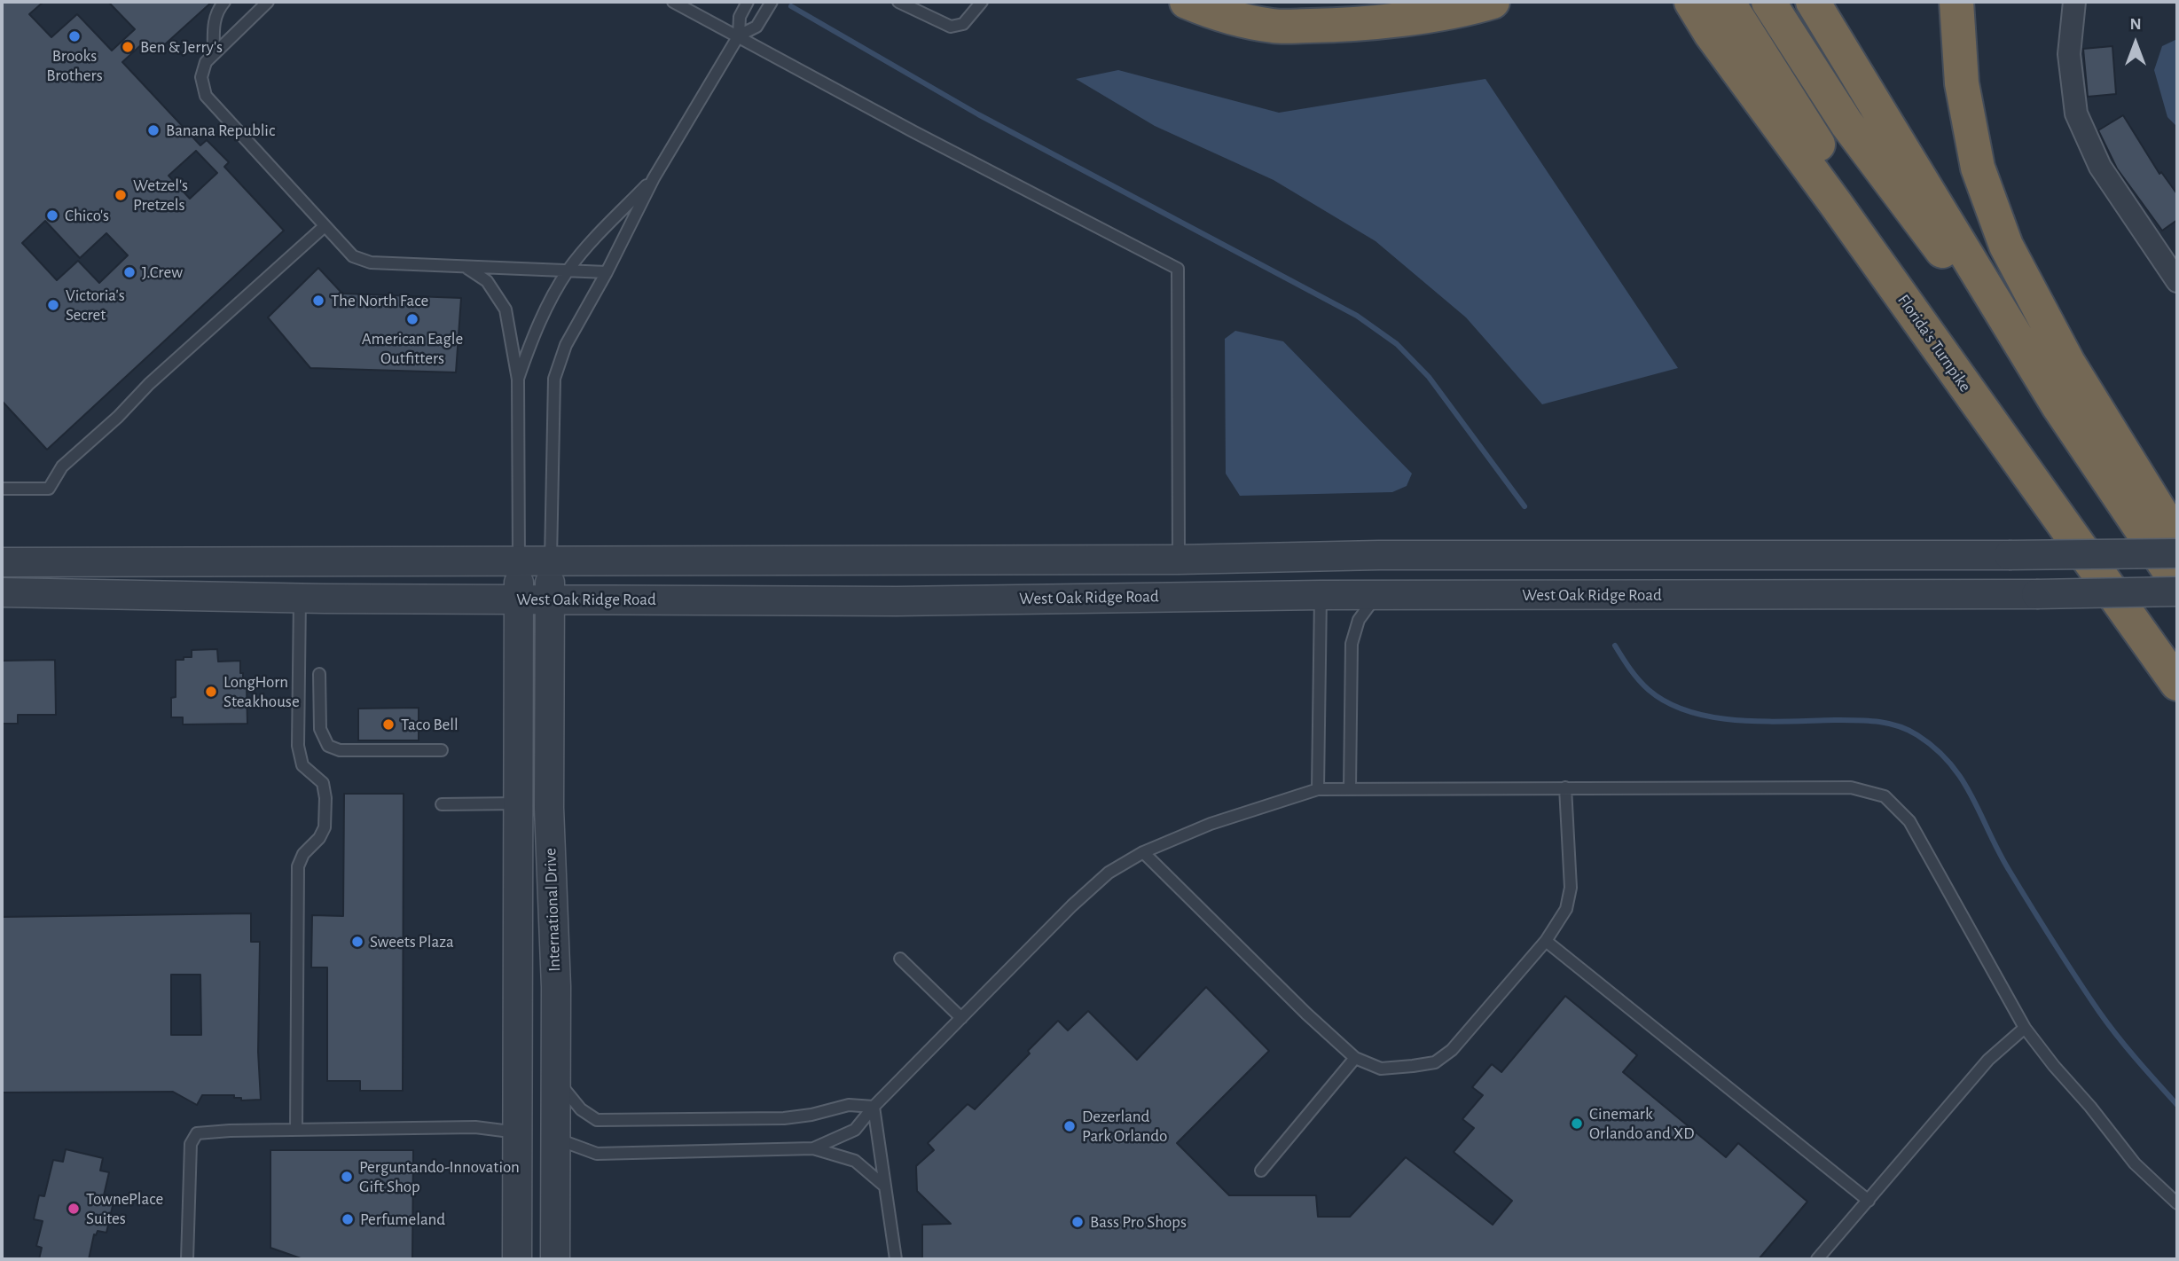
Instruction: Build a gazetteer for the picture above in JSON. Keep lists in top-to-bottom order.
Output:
{
  "streets": {
    "highway": ["Florida's Turnpike"],
    "street": ["West Oak Ridge Road", "International Drive"]
  },
  "crossings": [
    ["West Oak Ridge Road", "International Drive"]
  ],
  "places": [
    "Brooks Brothers",
    "Ben & Jerry's",
    "Banana Republic",
    "Wetzel's Pretzels",
    "Chico's",
    "J.Crew",
    "The North Face",
    "Victoria's Secret",
    "American Eagle Outfitters",
    "LongHorn Steakhouse",
    "Taco Bell",
    "Sweets Plaza",
    "Cinemark Orlando and XD",
    "Dezerland Park Orlando",
    "Perguntando-Innovation Gift Shop",
    "TownePlace Suites",
    "Perfumeland",
    "Bass Pro Shops"
  ],
  "north": "top"
}
